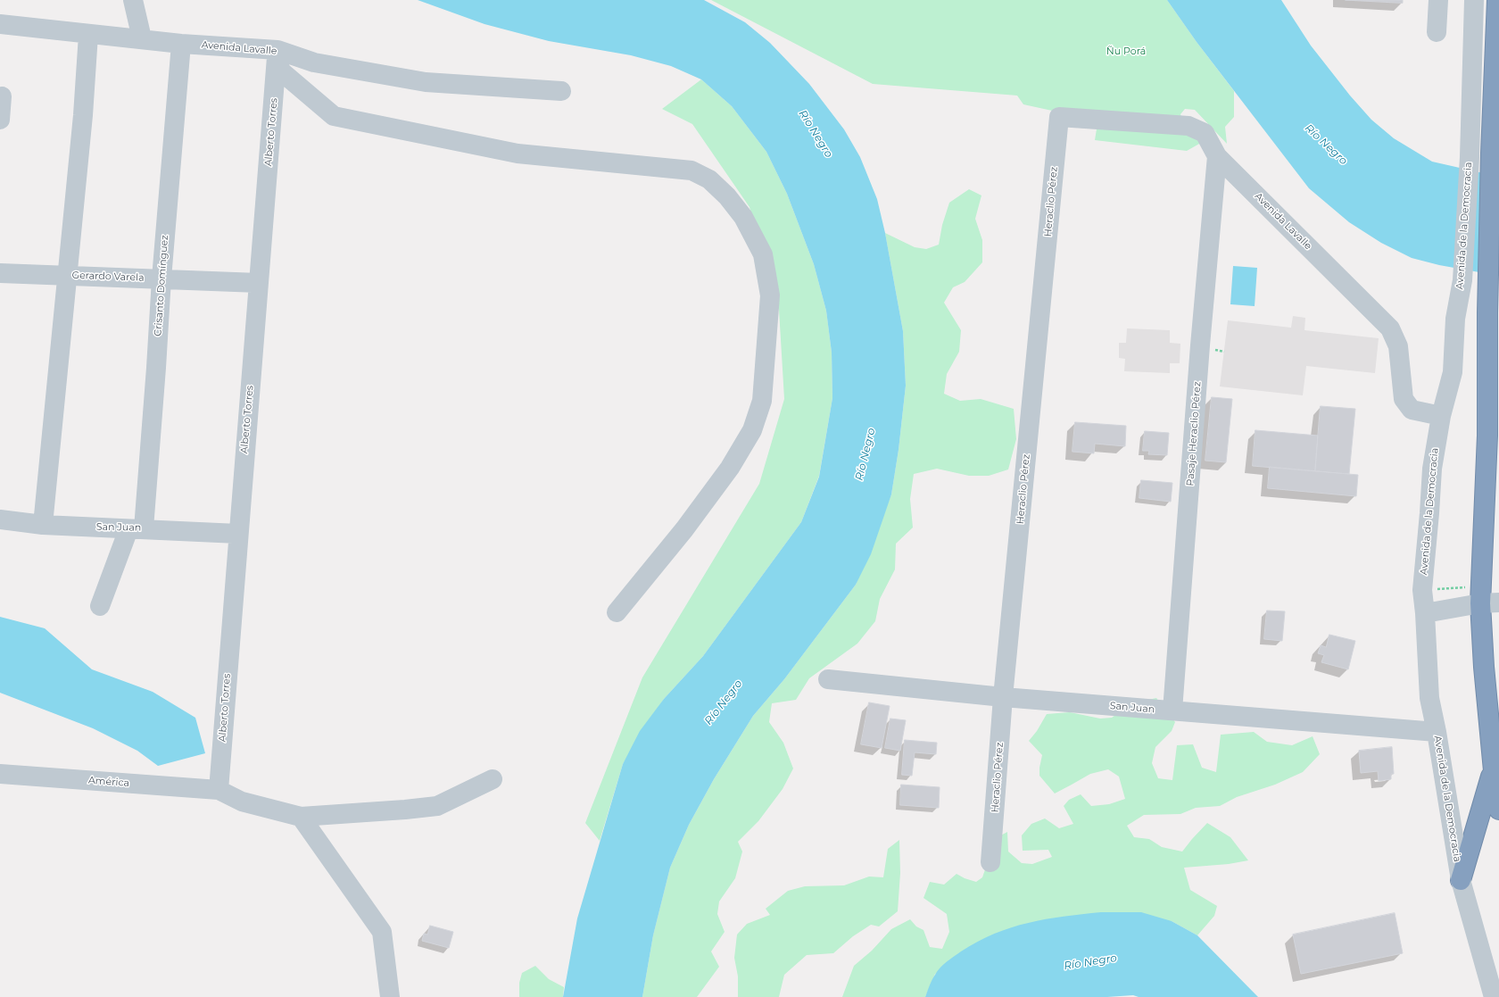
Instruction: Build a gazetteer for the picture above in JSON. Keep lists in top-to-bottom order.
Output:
{
  "streets": {
    "street": [
      "Avenida Lavalle",
      "Alberto Torres",
      "Heraclio Pérez",
      "Avenida de la Democracia",
      "Gerardo Varela",
      "Crisanto Domínguez",
      "Pasaje Heraclio Pérez",
      "San Juan",
      "América"
    ]
  },
  "crossings": [
    ["Avenida Lavalle", "Alberto Torres"],
    ["Avenida Lavalle", "Heraclio Pérez"],
    ["Avenida Lavalle", "Avenida de la Democracia"],
    ["Avenida Lavalle", "Crisanto Domínguez"],
    ["Avenida Lavalle", "Pasaje Heraclio Pérez"],
    ["Alberto Torres", "Gerardo Varela"],
    ["Alberto Torres", "San Juan"],
    ["Alberto Torres", "América"],
    ["Heraclio Pérez", "San Juan"],
    ["Avenida de la Democracia", "San Juan"],
    ["Gerardo Varela", "Crisanto Domínguez"],
    ["Crisanto Domínguez", "San Juan"],
    ["Pasaje Heraclio Pérez", "San Juan"]
  ],
  "water": ["Río Negro"],
  "parks": ["Ñu Porá"]
}
